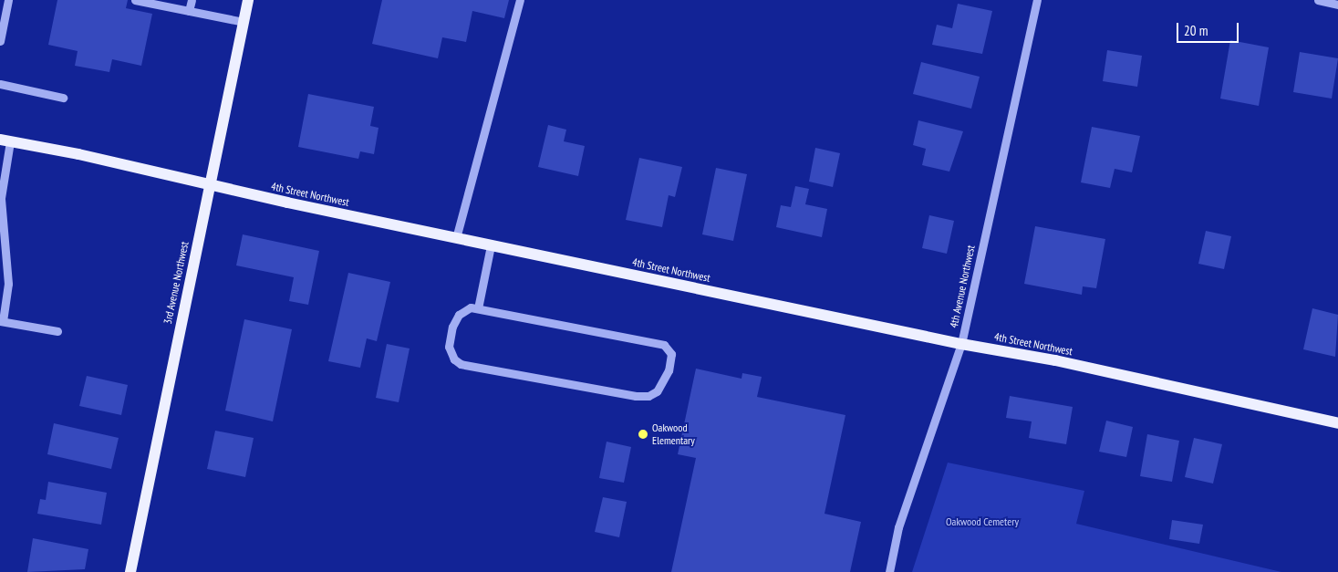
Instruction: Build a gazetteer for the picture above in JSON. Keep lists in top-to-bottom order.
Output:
{
  "streets": {
    "main road": ["4th Street Northwest", "3rd Avenue Northwest"],
    "street": ["4th Avenue Northwest"]
  },
  "crossings": [
    ["4th Street Northwest", "3rd Avenue Northwest"],
    ["4th Street Northwest", "4th Avenue Northwest"]
  ],
  "parks": ["Oakwood Cemetery"],
  "places": ["Oakwood Elementary"],
  "scale_bar": "20 m"
}
